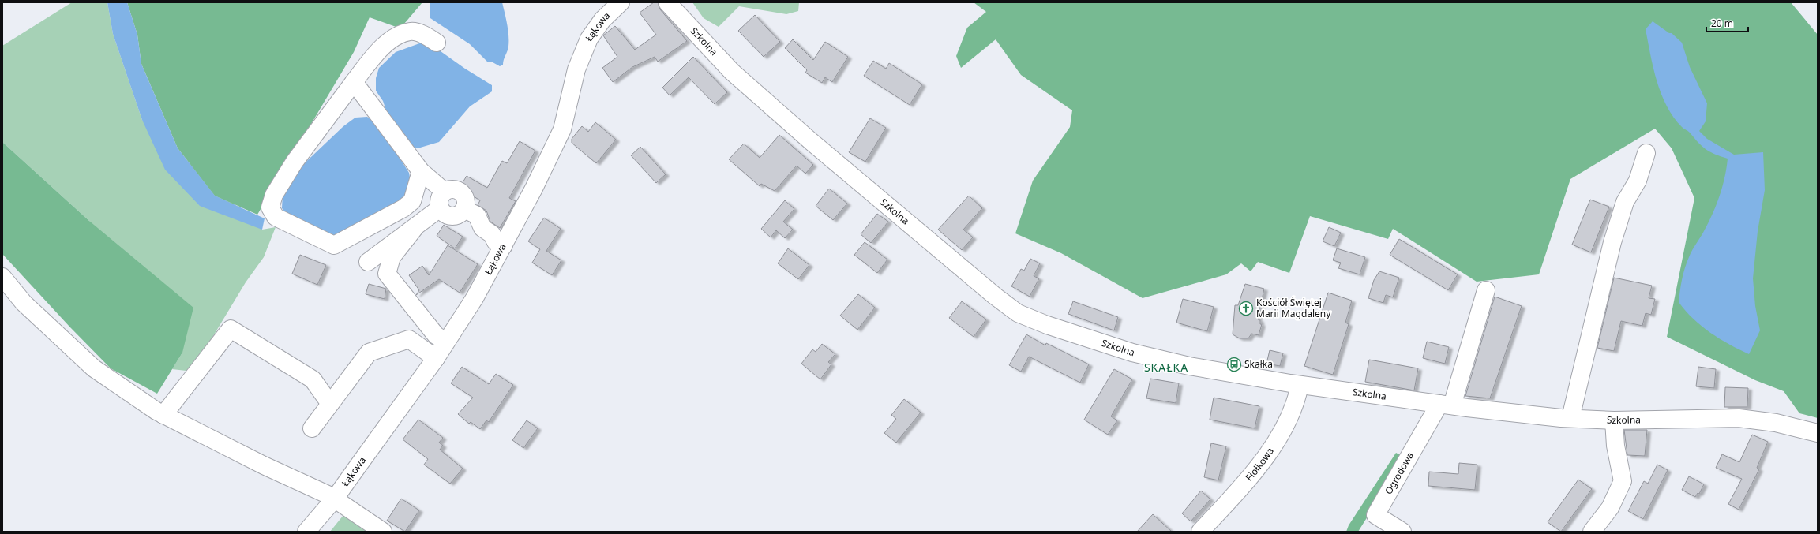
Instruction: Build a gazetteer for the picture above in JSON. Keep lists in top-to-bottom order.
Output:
{
  "streets": {
    "street": [
      "Łąkowa",
      "Szkolna",
      "Fiołkowa",
      "Ogrodowa"
    ]
  },
  "crossings": [
    ["Szkolna", "Fiołkowa"],
    ["Szkolna", "Ogrodowa"]
  ],
  "districts": ["SKAŁKA"],
  "places": {
    "church": ["Kościół Świętej Marii Magdaleny"],
    "bus stop": ["Skałka"]
  },
  "scale_bar": "20 m"
}
